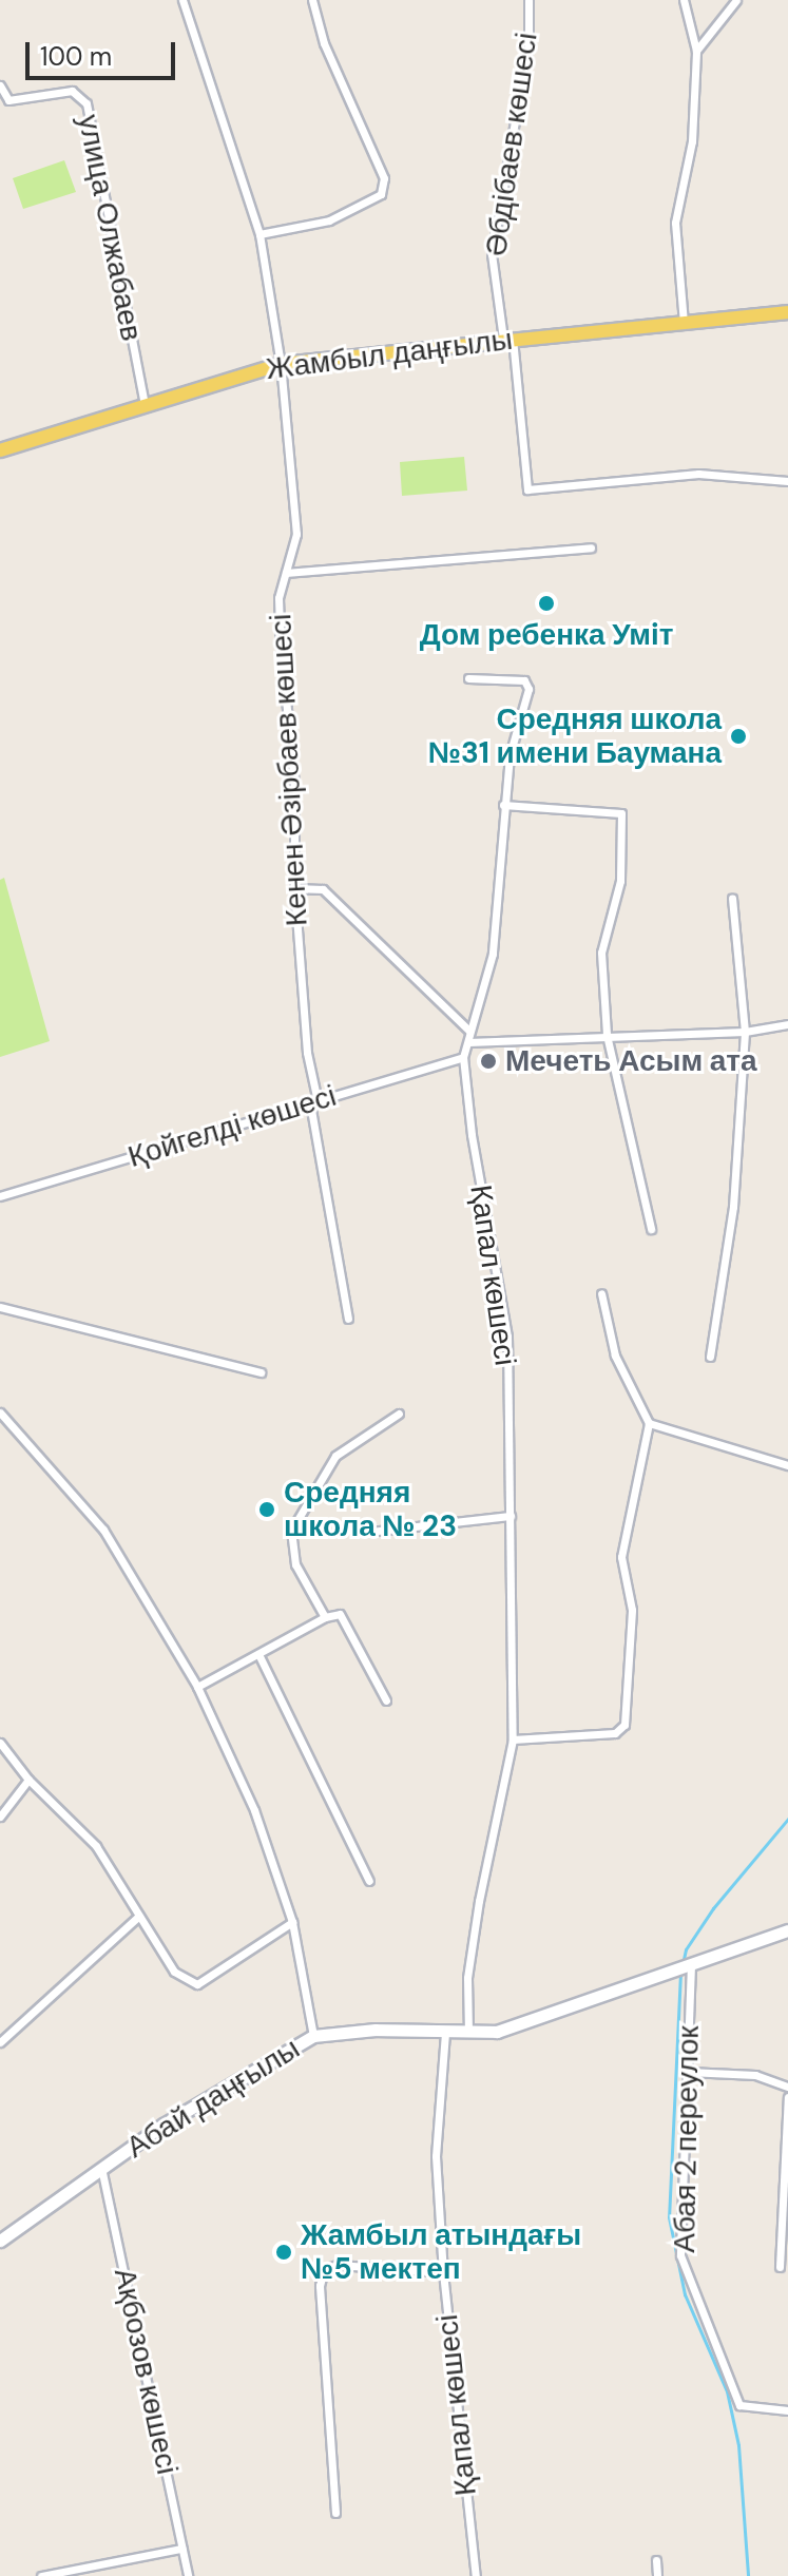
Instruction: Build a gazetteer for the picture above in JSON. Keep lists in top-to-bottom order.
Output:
{
  "streets": {
    "main road": ["Жамбыл даңғылы", "Абай даңғылы"],
    "street": [
      "Әбдібаев көшесі",
      "улица Олжабаев",
      "Кенен Әзірбаев көшесі",
      "Қойгелді көшесі",
      "Қапал көшесі",
      "Абая 2 переулок",
      "Ақбозов көшесі"
    ]
  },
  "crossings": [
    ["Әбдібаев көшесі", "Жамбыл даңғылы"],
    ["улица Олжабаев", "Жамбыл даңғылы"],
    ["Жамбыл даңғылы", "Кенен Әзірбаев көшесі"],
    ["Кенен Әзірбаев көшесі", "Қойгелді көшесі"],
    ["Қойгелді көшесі", "Қапал көшесі"],
    ["Қапал көшесі", "Абай даңғылы"],
    ["Абай даңғылы", "Абая 2 переулок"],
    ["Абай даңғылы", "Ақбозов көшесі"]
  ],
  "places": [
    "Дом ребенка Умiт",
    "Средняя школа №31 имени Баумана",
    "Мечеть Асым ата",
    "Средняя школа № 23",
    "Жамбыл атындағы №5 мектеп"
  ],
  "scale_bar": "100 m"
}
